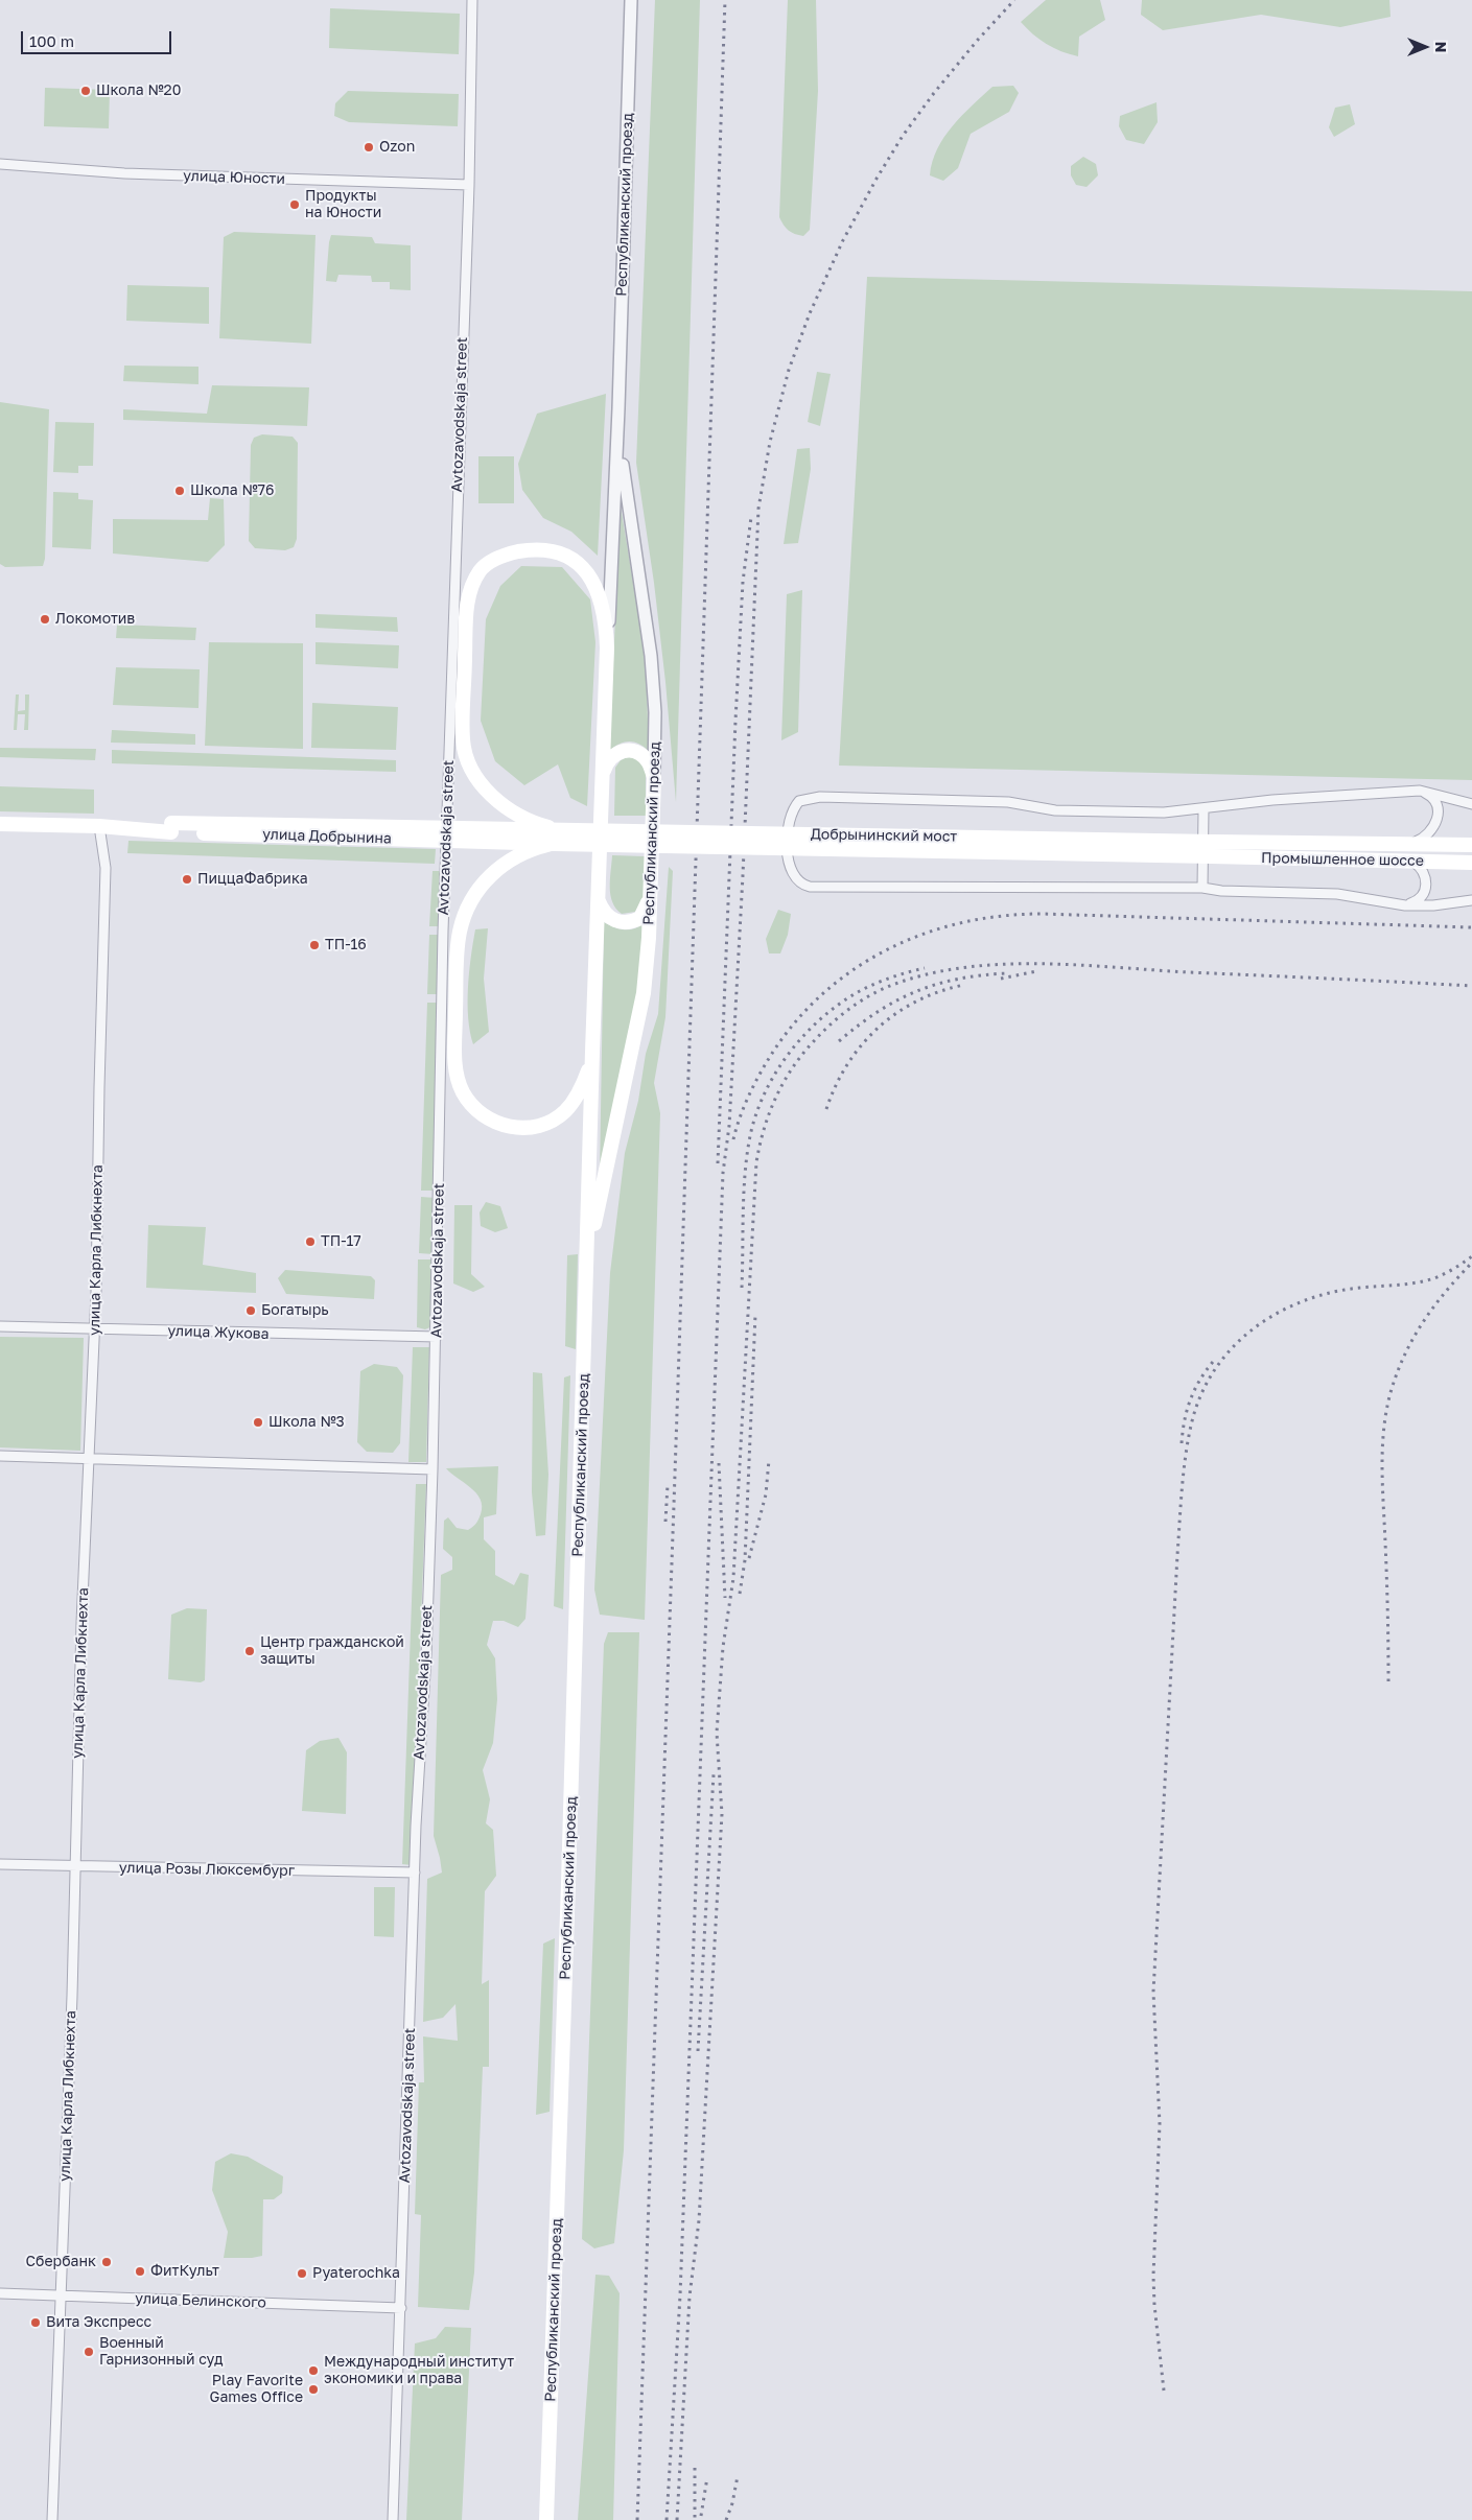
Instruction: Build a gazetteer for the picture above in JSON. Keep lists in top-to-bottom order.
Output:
{
  "streets": {
    "main road": [
      "Республиканский проезд",
      "Добрынинский мост",
      "улица Добрынина",
      "Промышленное шоссе"
    ],
    "street": [
      "улица Юности",
      "Avtozavodskaja street",
      "улица Карла Либкнехта",
      "улица Жукова",
      "улица Розы Люксембург",
      "улица Белинского"
    ]
  },
  "crossings": [
    ["улица Юности", "Avtozavodskaja street"],
    ["Avtozavodskaja street", "улица Жукова"],
    ["Avtozavodskaja street", "улица Розы Люксембург"],
    ["Avtozavodskaja street", "улица Белинского"],
    ["Добрынинский мост", "улица Добрынина"],
    ["Добрынинский мост", "Промышленное шоссе"],
    ["улица Добрынина", "улица Карла Либкнехта"],
    ["улица Карла Либкнехта", "улица Жукова"],
    ["улица Карла Либкнехта", "улица Розы Люксембург"],
    ["улица Карла Либкнехта", "улица Белинского"]
  ],
  "places": [
    "Школа №20",
    "Ozon",
    "Продукты на Юности",
    "Школа №76",
    "Локомотив",
    "ПиццаФабрика",
    "ТП-16",
    "ТП-17",
    "Богатырь",
    "Школа №3",
    "Центр гражданской защиты",
    "Сбербанк",
    "ФитКульт",
    "Pyaterochka",
    "Вита Экспресс",
    "Военный Гарнизонный суд",
    "Международный институт экономики и права",
    "Play Favorite Games Office"
  ],
  "scale_bar": "100 m",
  "north": "right"
}
